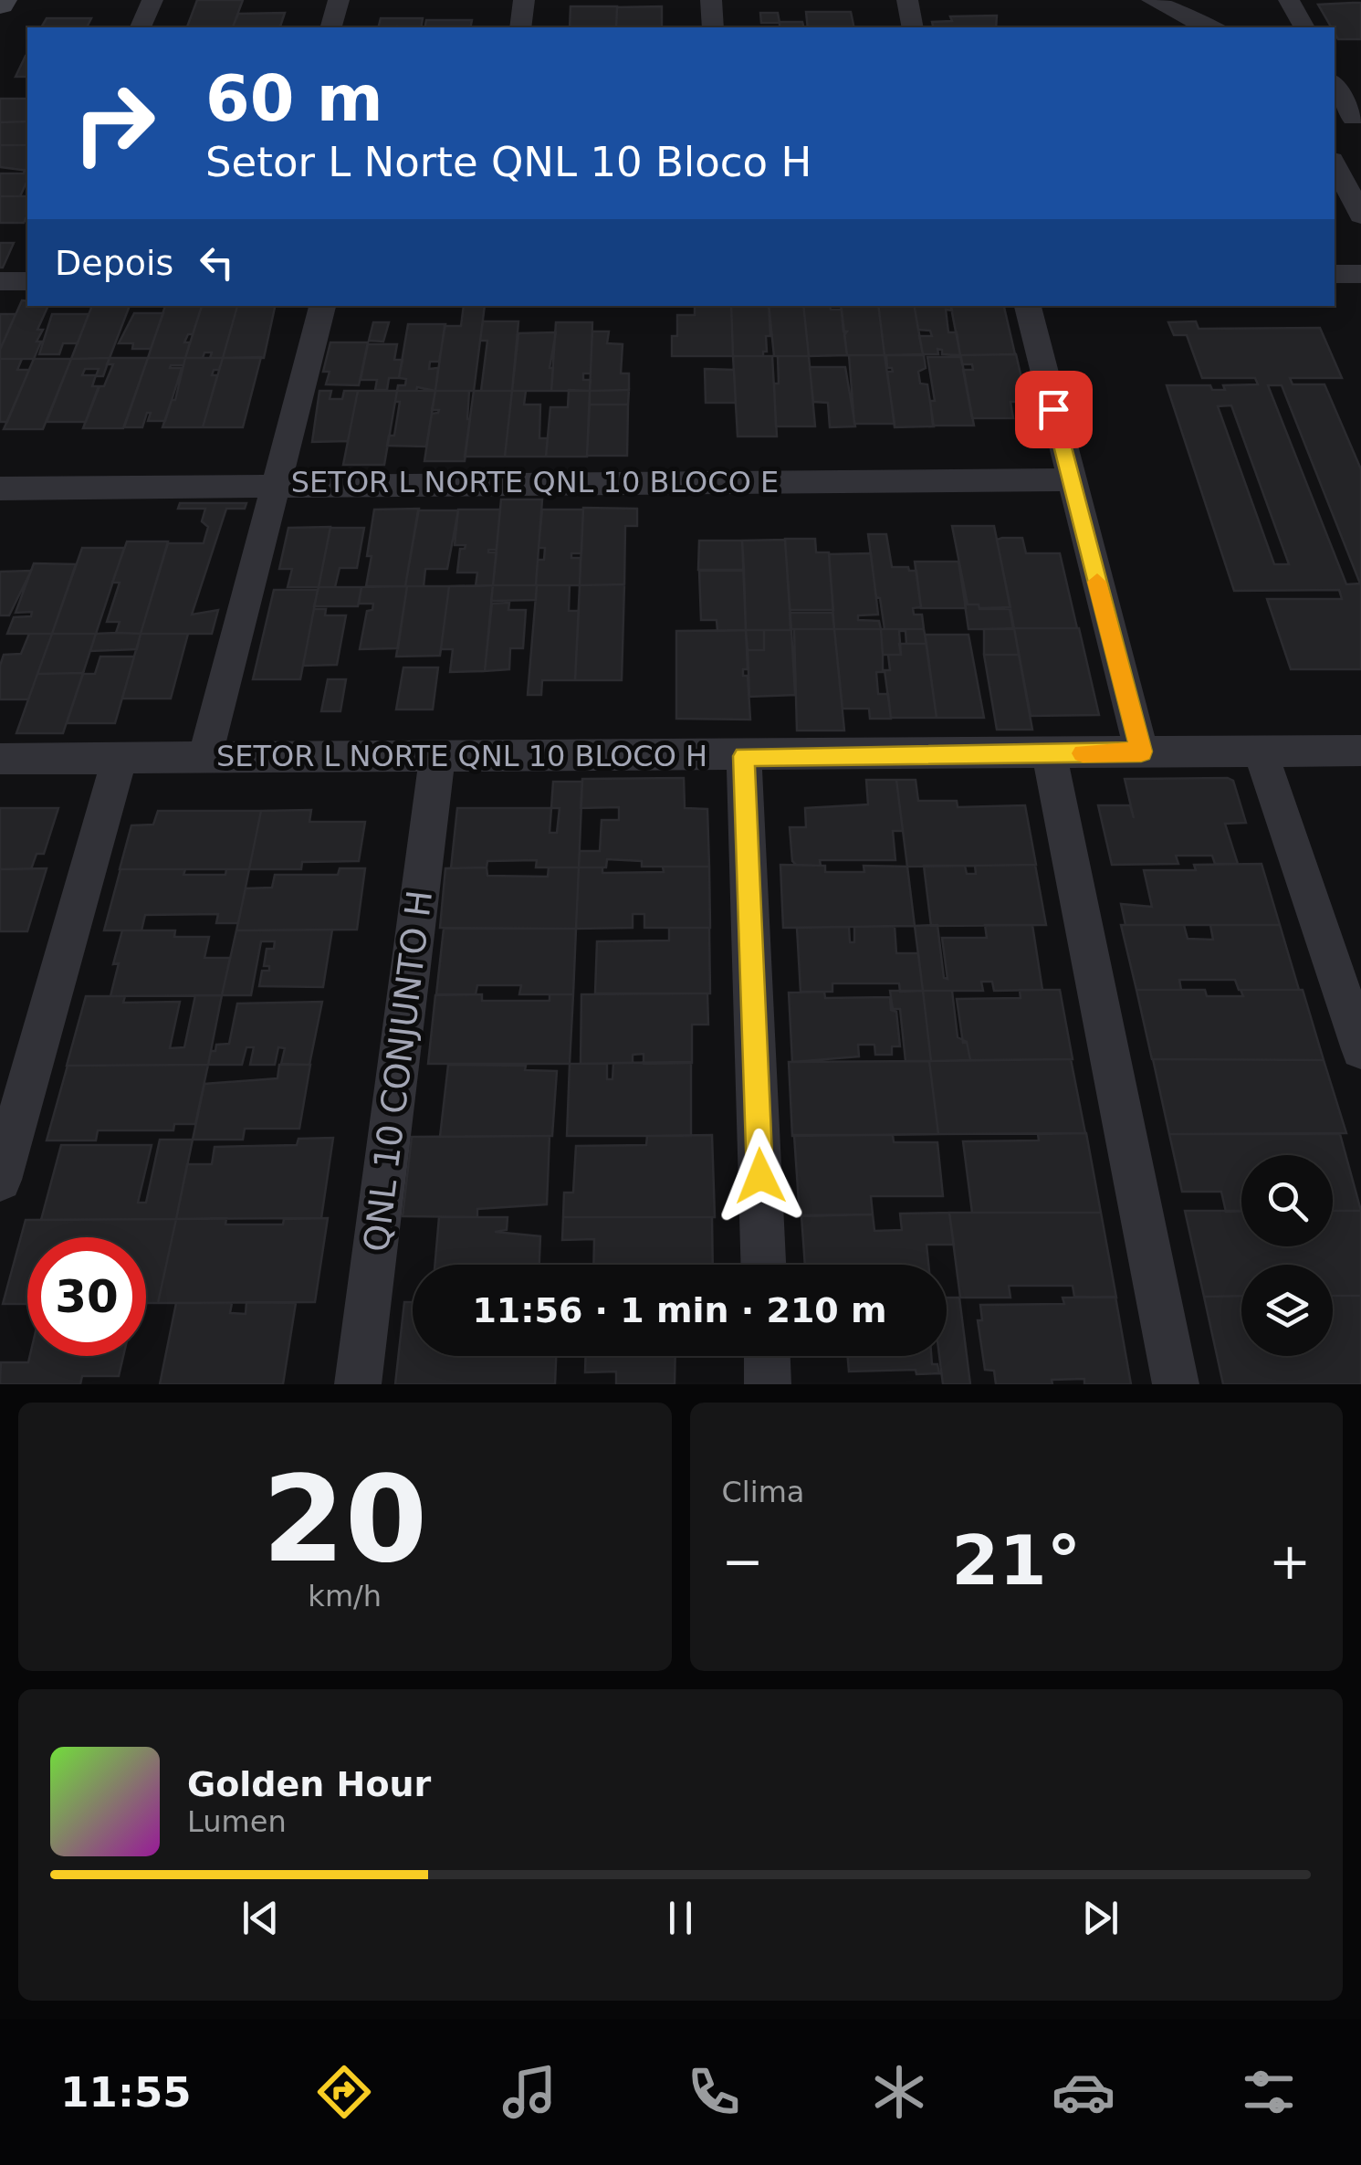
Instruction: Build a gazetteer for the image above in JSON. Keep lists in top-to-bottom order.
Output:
{
  "streets": {
    "street": ["SETOR L NORTE QNL 10 BLOCO E", "SETOR L NORTE QNL 10 BLOCO H", "QNL 10 CONJUNTO H"]
  },
  "crossings": [
    ["SETOR L NORTE QNL 10 BLOCO H", "QNL 10 CONJUNTO H"]
  ],
  "page": {
    "turn": ["60 m", "Setor L Norte QNL 10 Bloco H"],
    "then": "Depois",
    "limit": "30",
    "trip": "11:56 · 1 min · 210 m",
    "tile": [
      ["20", "km/h"],
      "Clima"
    ],
    "heat": ["−", "21°", "+"],
    "song": ["Golden Hour", "Lumen"],
    "tabs": "11:55"
  }
}
